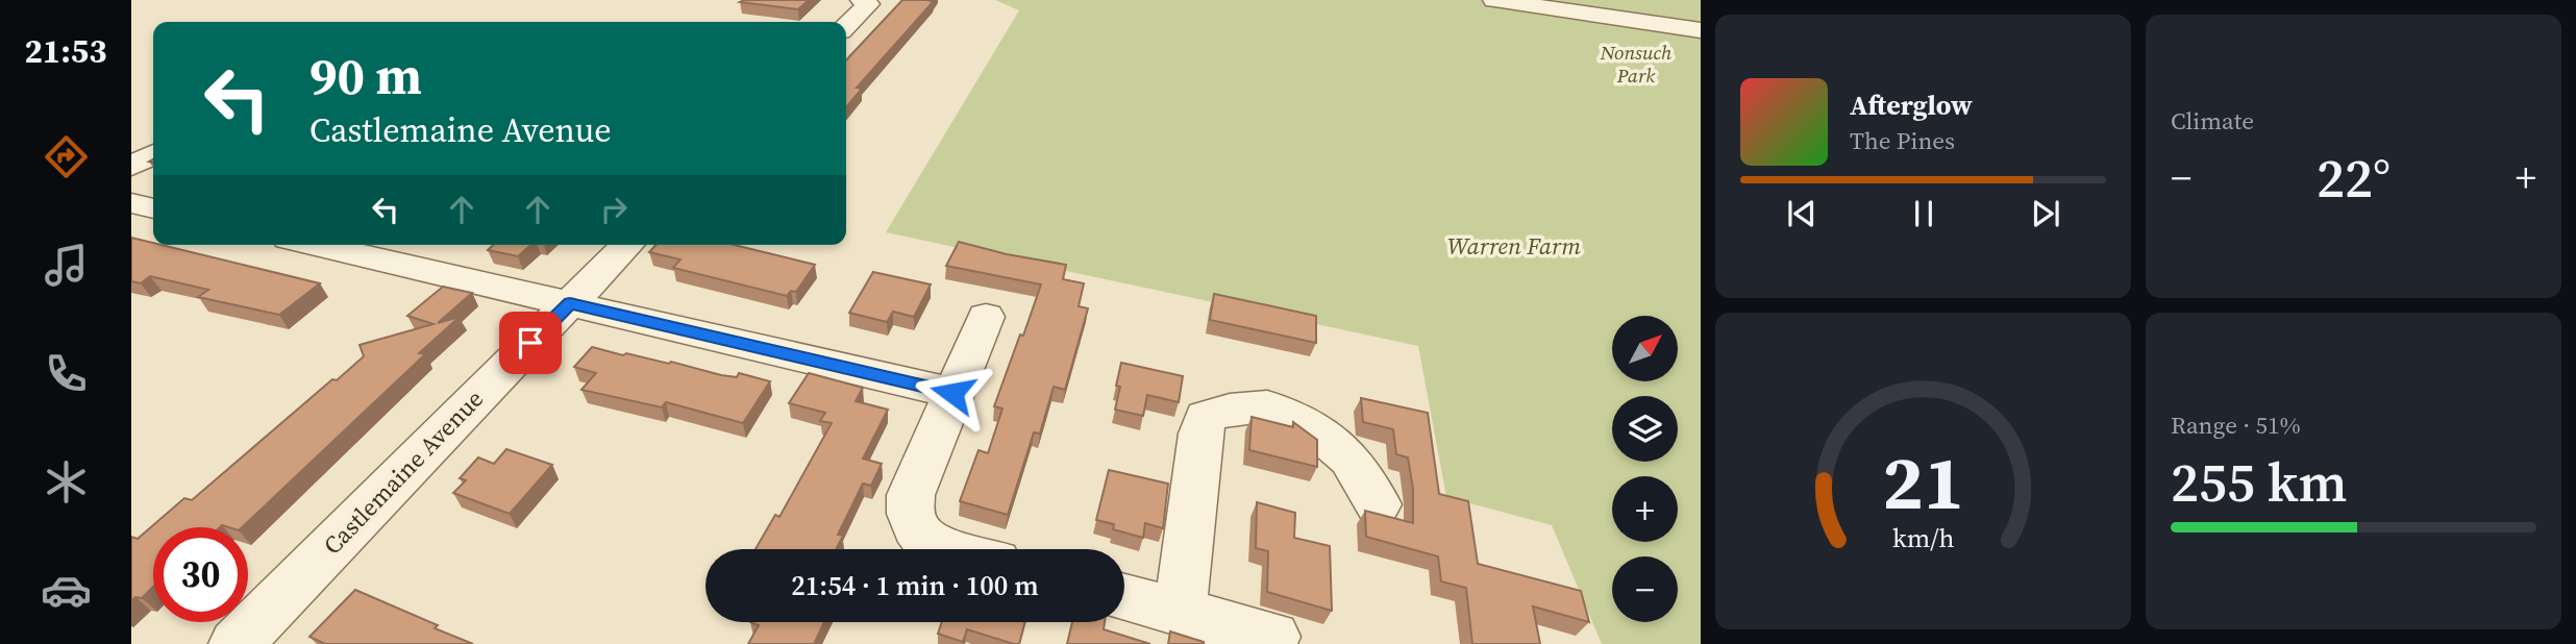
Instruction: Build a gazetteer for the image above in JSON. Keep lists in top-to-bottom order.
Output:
{
  "streets": {
    "street": ["Castlemaine Avenue"]
  },
  "parks": ["Nonsuch Park", "Warren Farm"],
  "north": "top right",
  "page": {
    "tabs": "21:53",
    "tile": [
      "Climate",
      ["Range · 51%", "255 km"]
    ],
    "turn": ["90 m", "Castlemaine Avenue"],
    "song": ["Afterglow", "The Pines"],
    "heat": ["−", "22°", "+"],
    "map_buttons": ["+", "−"],
    "limit": "30",
    "trip": "21:54 · 1 min · 100 m",
    "gauge": ["21", "km/h"]
  }
}
